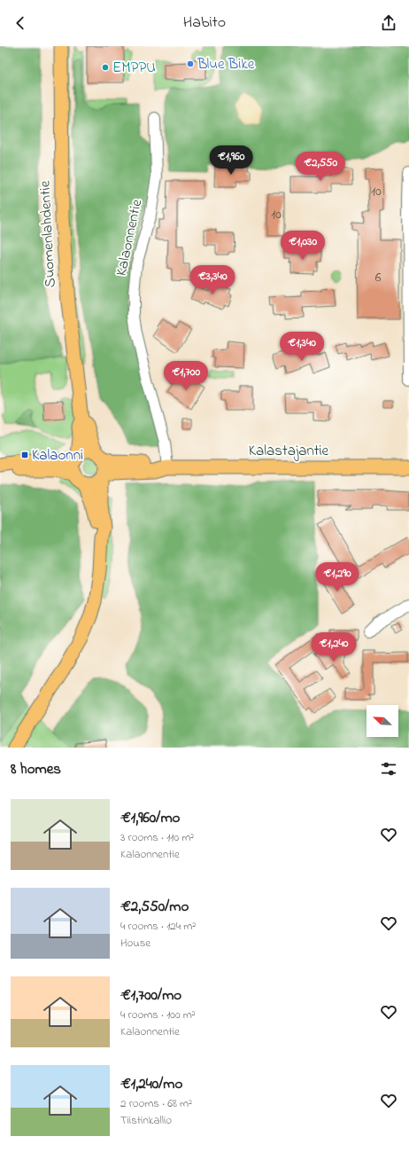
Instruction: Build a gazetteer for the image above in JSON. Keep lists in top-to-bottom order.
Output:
{
  "streets": {
    "main road": ["Suomenlahdentie", "Kalastajantie"],
    "street": ["Kalaonnentie"]
  },
  "crossings": [
    ["Suomenlahdentie", "Kalastajantie"],
    ["Kalaonnentie", "Kalastajantie"]
  ],
  "places": {
    "other": ["Blue Bike", "EMPPU"],
    "transit": ["Kalaonni"]
  },
  "house_numbers": ["10", "10", "6"],
  "north": "top left",
  "page": {
    "header": "Habito",
    "price": [
      "€1,960",
      "€2,550",
      "€1,030",
      "€3,340",
      "€1,340",
      "€1,700",
      "€1,290",
      "€1,240"
    ],
    "heading": "8 homes",
    "list": [
      {
        "name": "€1,960/mo",
        "note": "3 rooms · 110 m² · Kalaonnentie"
      },
      {
        "name": "€2,550/mo",
        "note": "4 rooms · 124 m² · House"
      },
      {
        "name": "€1,700/mo",
        "note": "4 rooms · 100 m² · Kalaonnentie"
      },
      {
        "name": "€1,240/mo",
        "note": "2 rooms · 68 m² · Tiistinkallio"
      }
    ]
  }
}
